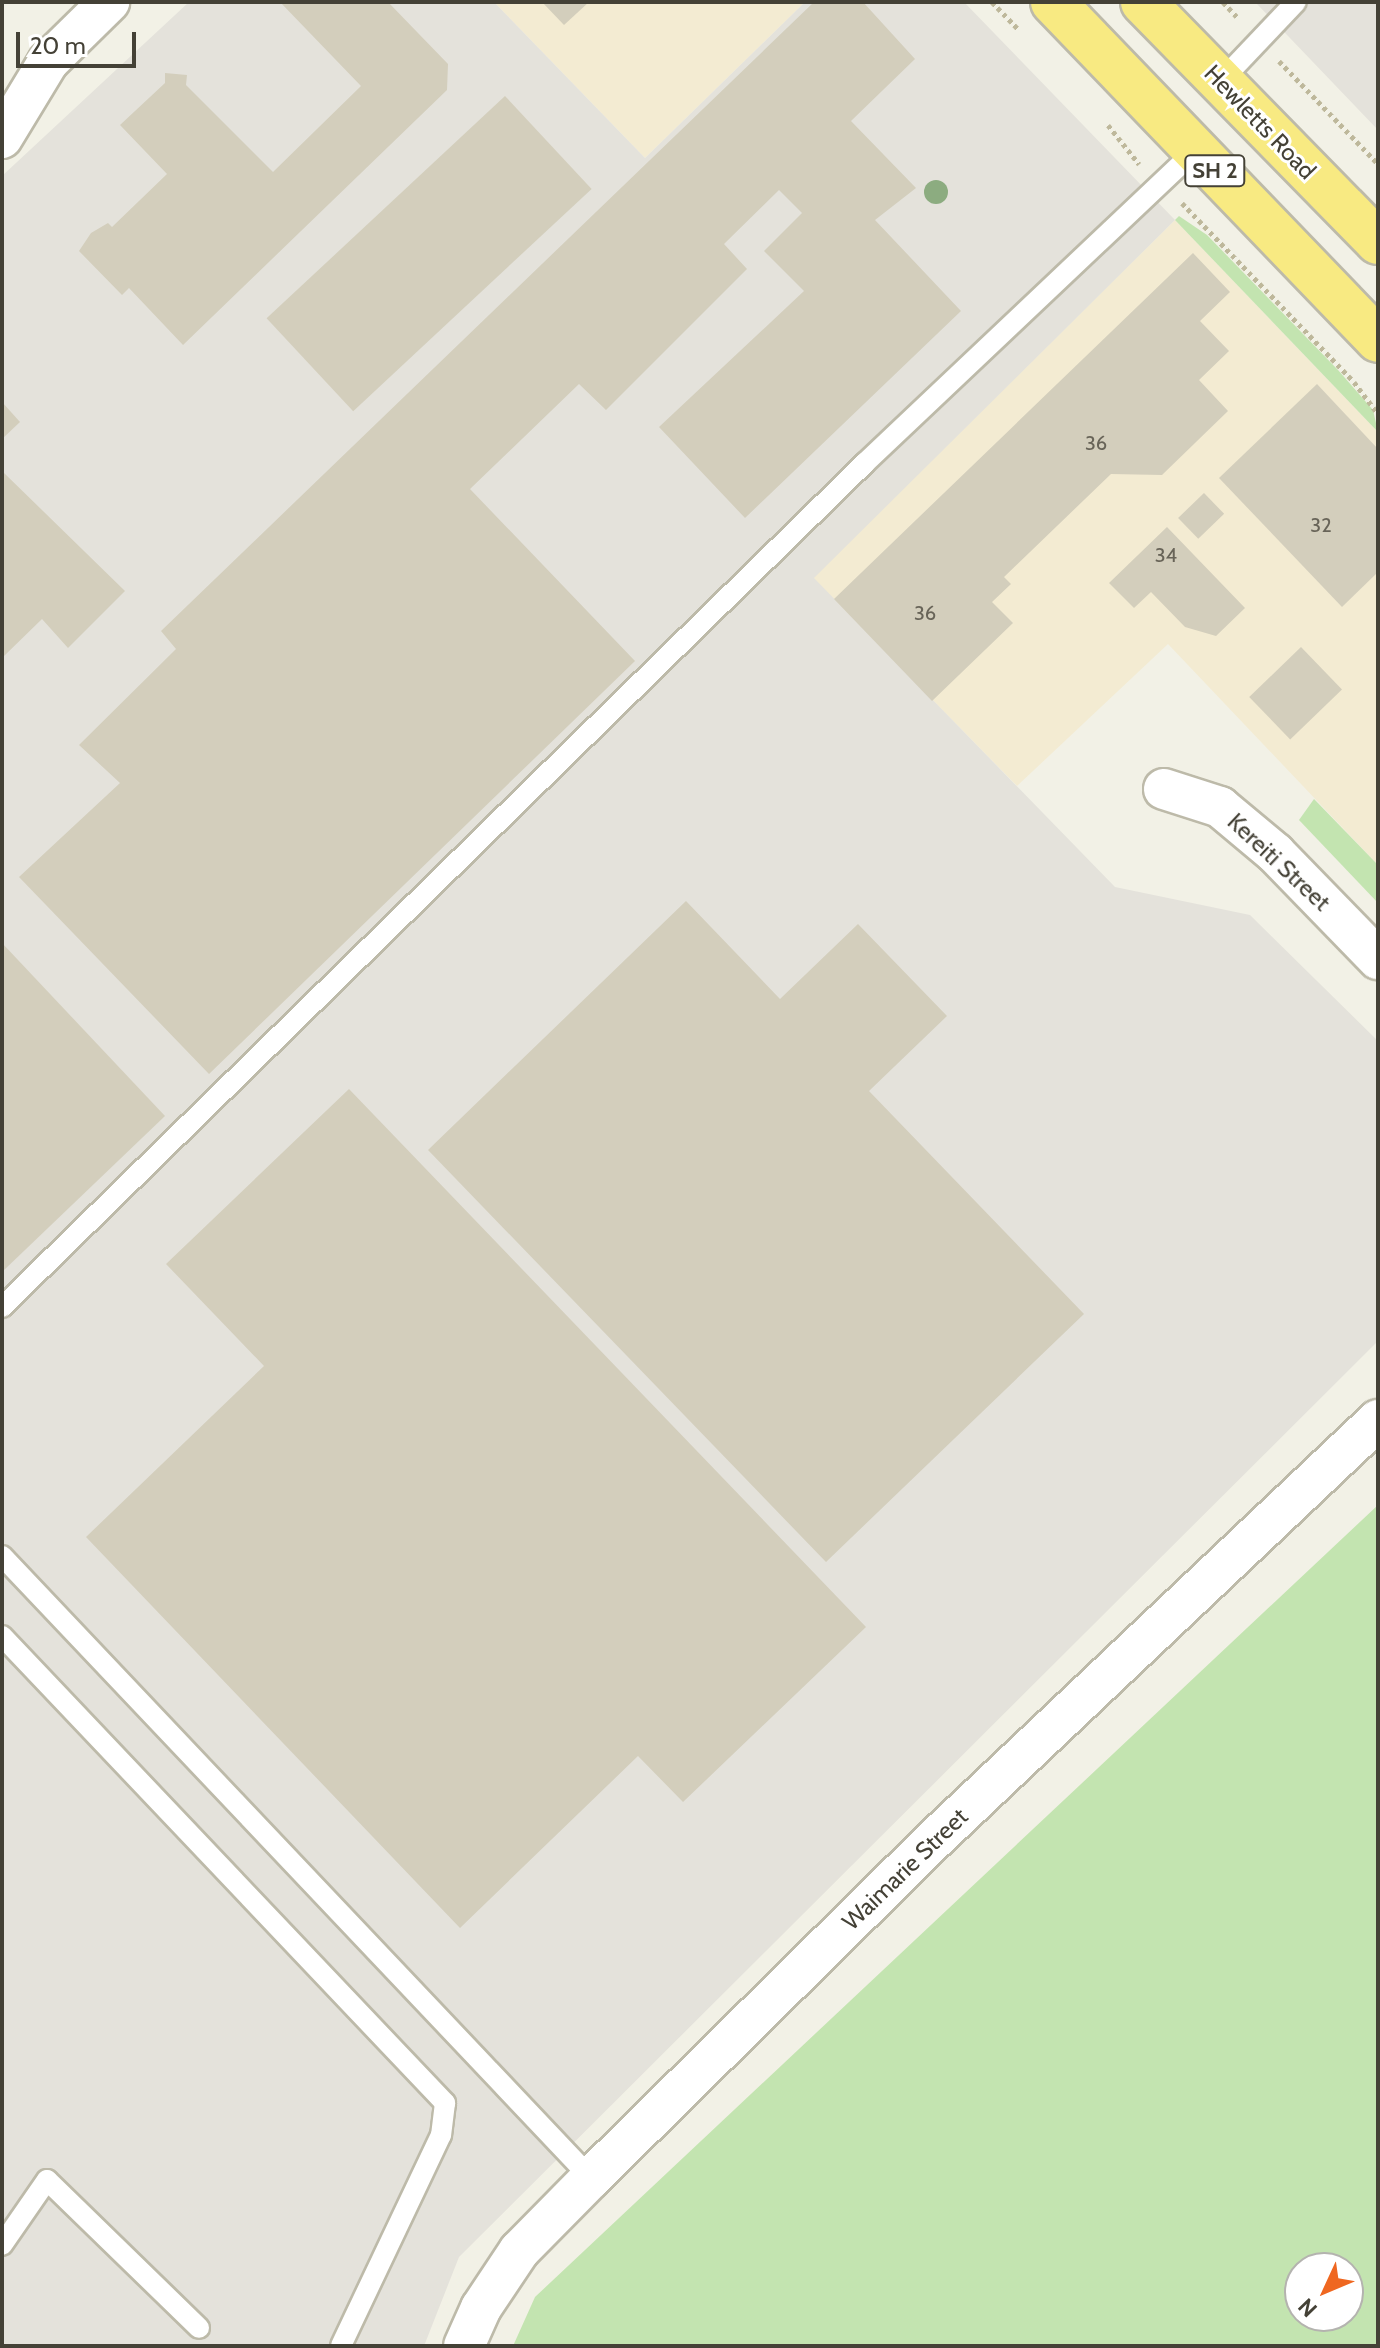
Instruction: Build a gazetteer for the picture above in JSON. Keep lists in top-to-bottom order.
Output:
{
  "streets": {
    "highway": ["Hewletts Road", "SH 2"],
    "street": ["Kereiti Street", "Waimarie Street"]
  },
  "house_numbers": [
    "36",
    "32",
    "34",
    "36"
  ],
  "scale_bar": "20 m",
  "north": "bottom left"
}
